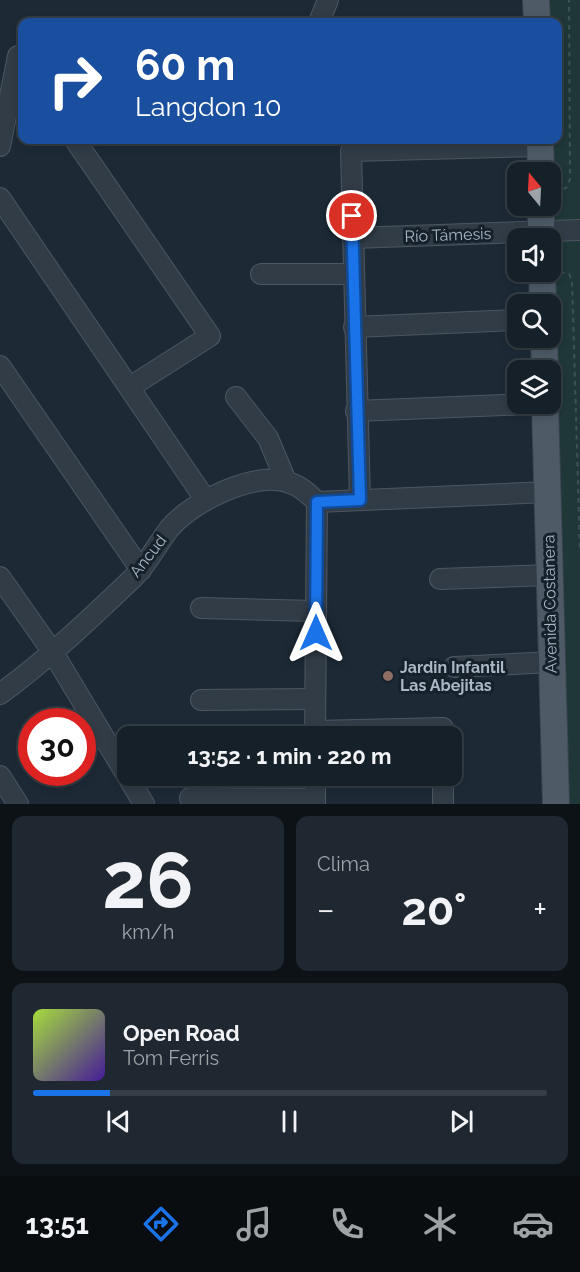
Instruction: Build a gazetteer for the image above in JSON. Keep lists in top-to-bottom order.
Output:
{
  "streets": {
    "main road": ["Avenida Costanera"],
    "street": ["Río Támesis", "Ancud"]
  },
  "places": ["Jardin Infantil Las Abejitas"],
  "north": "top",
  "page": {
    "turn": ["60 m", "Langdon 10"],
    "limit": "30",
    "trip": "13:52 · 1 min · 220 m",
    "tile": [
      ["26", "km/h"],
      "Clima"
    ],
    "heat": ["−", "20°", "+"],
    "song": ["Open Road", "Tom Ferris"],
    "tabs": "13:51"
  }
}
